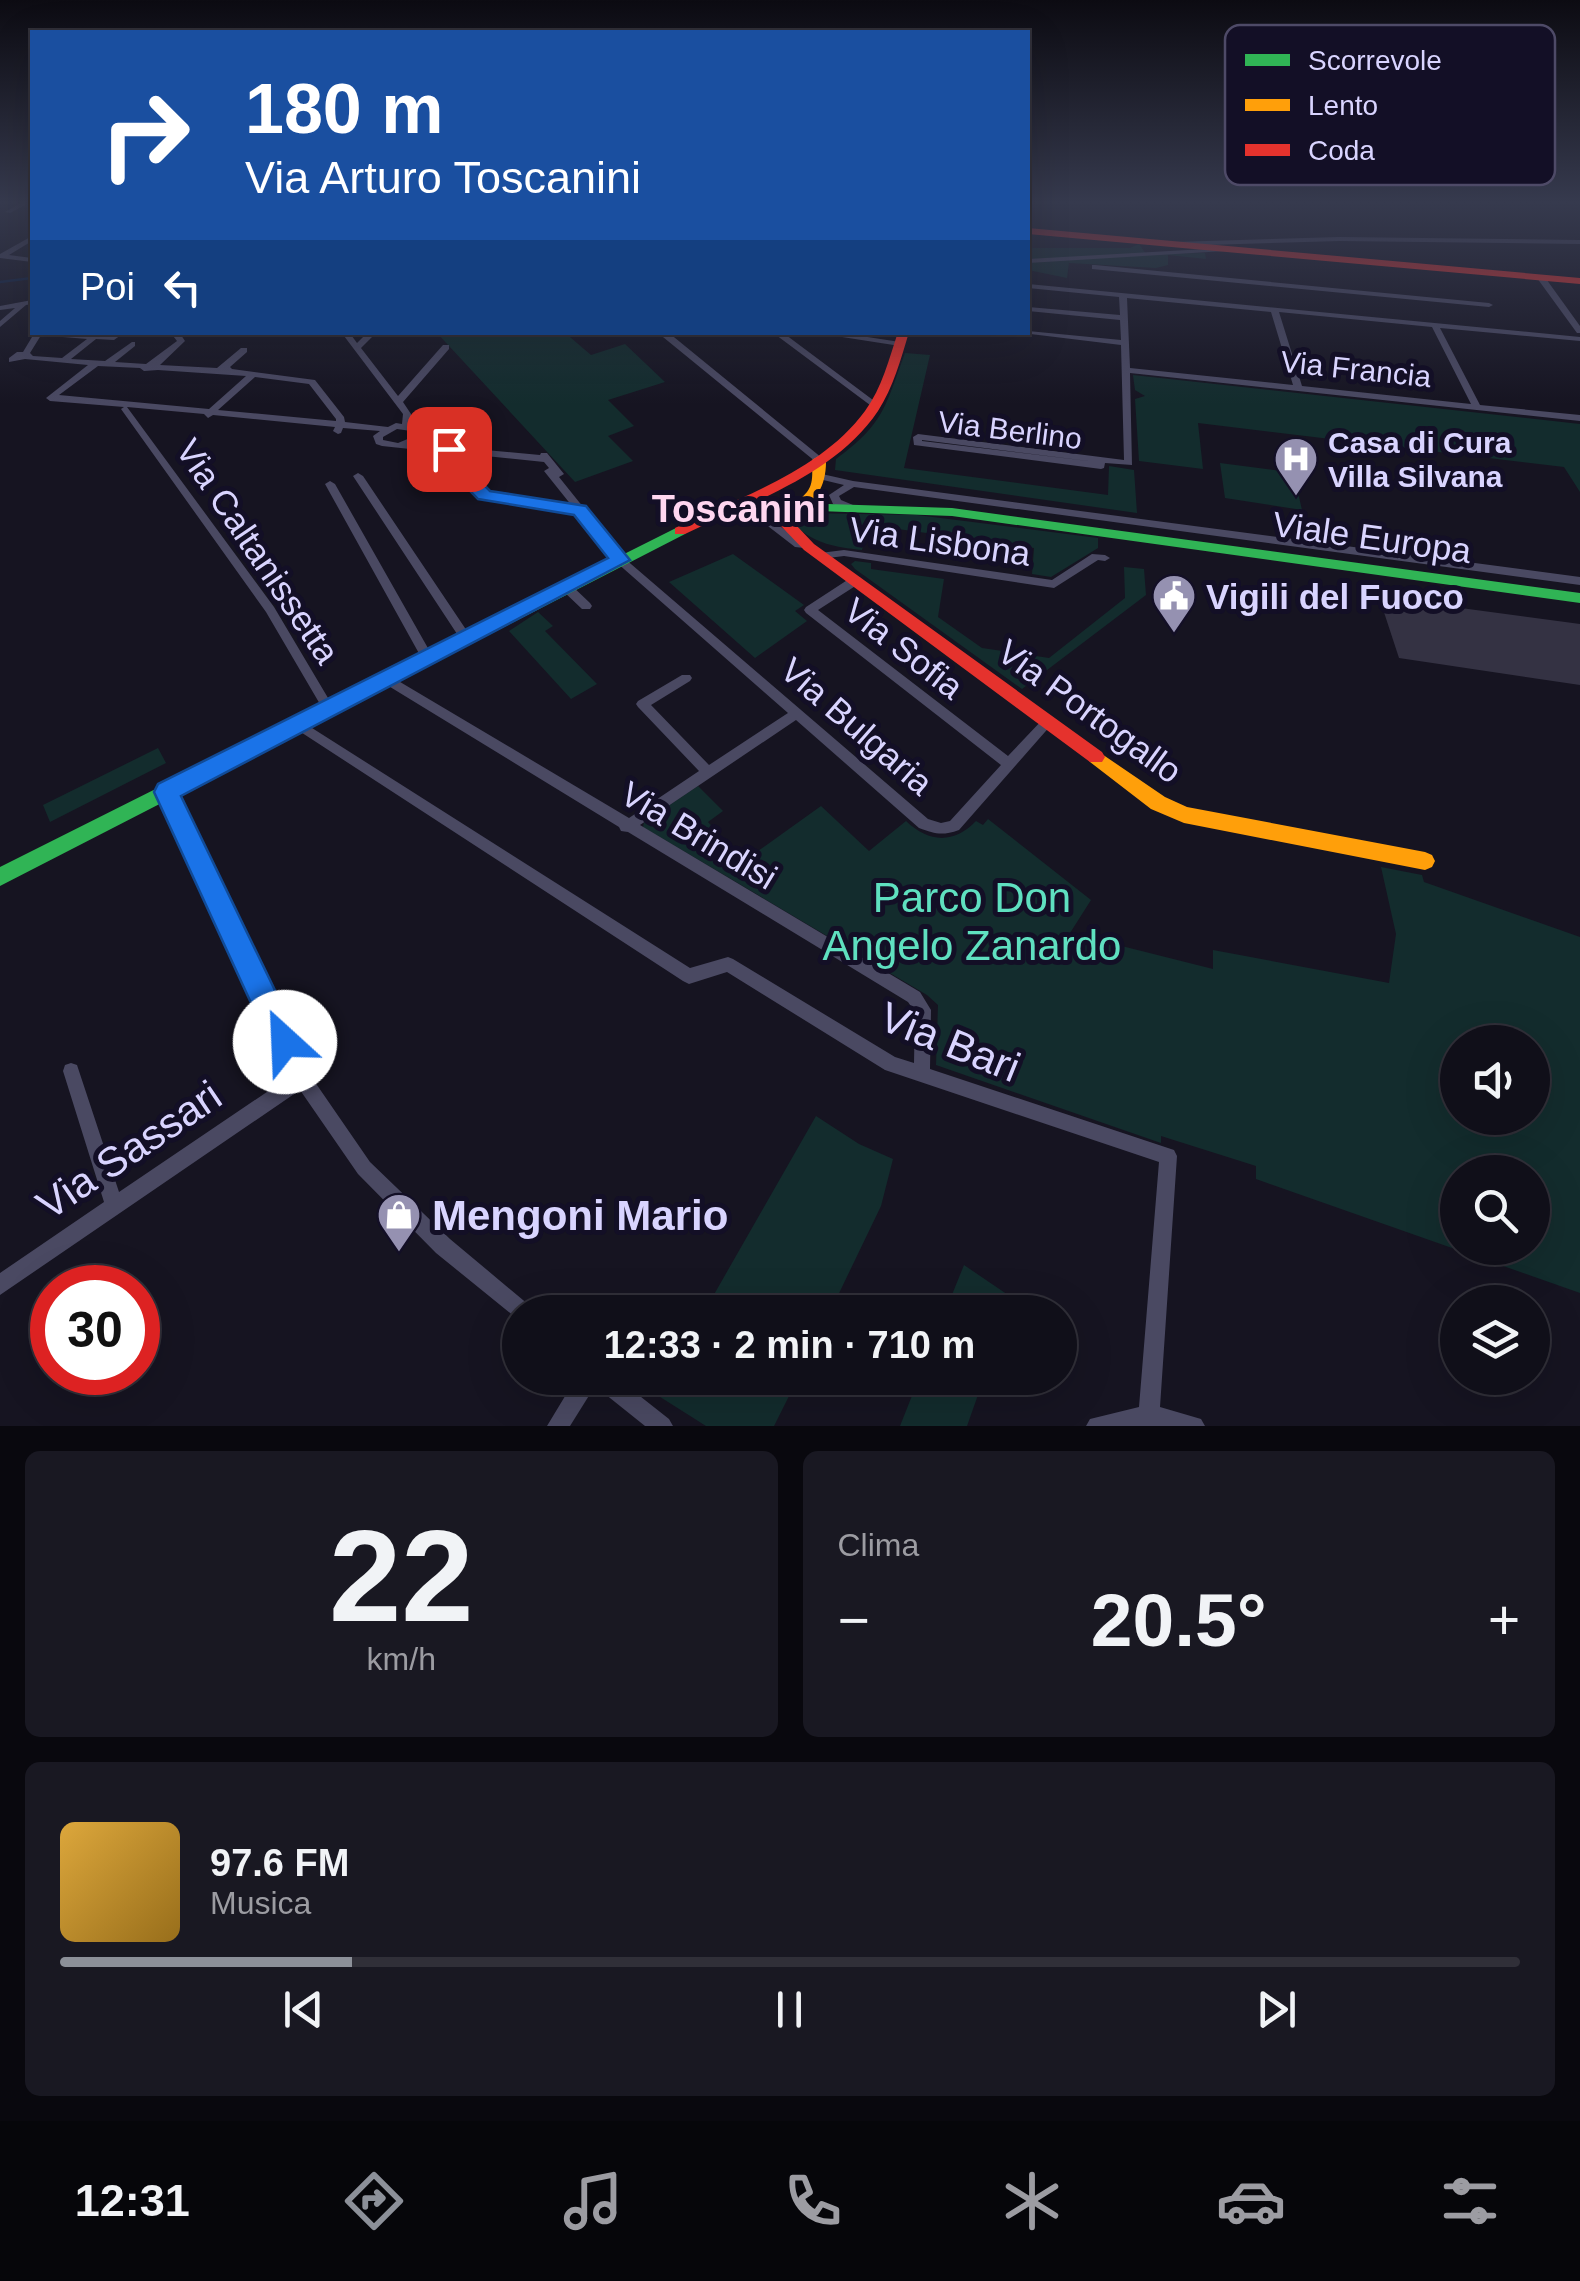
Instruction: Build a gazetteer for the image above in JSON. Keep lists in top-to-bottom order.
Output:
{
  "streets": {
    "street": [
      "Via Francia",
      "Via Berlino",
      "Viale Europa",
      "Via Lisbona",
      "Via Caltanissetta",
      "Via Sofia",
      "Via Portogallo",
      "Via Bulgaria",
      "Via Brindisi",
      "Via Bari",
      "Via Sassari"
    ]
  },
  "crossings": [
    ["Via Francia", "Via Berlino"],
    ["Viale Europa", "Via Portogallo"],
    ["Via Lisbona", "Via Portogallo"],
    ["Via Sofia", "Via Portogallo"],
    ["Via Sofia", "Via Bulgaria"],
    ["Via Portogallo", "Via Bulgaria"],
    ["Via Brindisi", "Via Bari"]
  ],
  "districts": ["Toscanini"],
  "parks": ["Parco Don Angelo Zanardo"],
  "places": {
    "hospital": ["Casa di Cura Villa Silvana"],
    "public building": ["Vigili del Fuoco"],
    "shop": ["Mengoni Mario"]
  },
  "legend": ["Scorrevole", "Lento", "Coda"],
  "page": {
    "turn": ["180 m", "Via Arturo Toscanini"],
    "then": "Poi",
    "limit": "30",
    "trip": "12:33 · 2 min · 710 m",
    "tile": [
      ["22", "km/h"],
      "Clima"
    ],
    "heat": ["−", "20.5°", "+"],
    "song": ["97.6 FM", "Musica"],
    "tabs": "12:31"
  }
}
